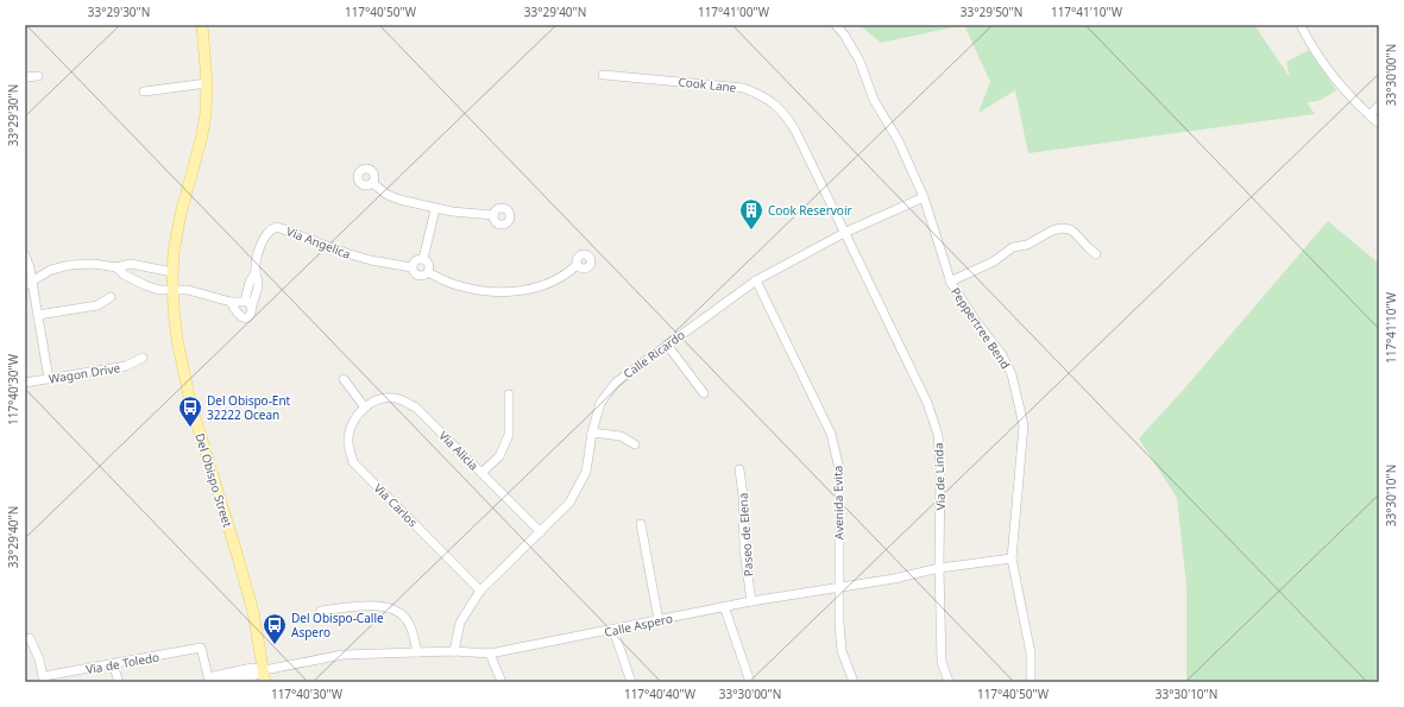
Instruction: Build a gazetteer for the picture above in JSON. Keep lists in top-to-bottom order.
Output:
{
  "streets": {
    "main road": ["Del Obispo Street"],
    "street": [
      "Cook Lane",
      "Via Angelica",
      "Peppertree Bend",
      "Calle Ricardo",
      "Wagon Drive",
      "Via Alicia",
      "Via de Linda",
      "Avenida Evita",
      "Via Carlos",
      "Paseo de Elena",
      "Calle Aspero",
      "Via de Toledo"
    ]
  },
  "crossings": [
    ["Cook Lane", "Calle Ricardo"],
    ["Cook Lane", "Via de Linda"],
    ["Peppertree Bend", "Calle Ricardo"],
    ["Peppertree Bend", "Calle Aspero"],
    ["Calle Ricardo", "Via Alicia"],
    ["Calle Ricardo", "Via de Linda"],
    ["Calle Ricardo", "Avenida Evita"],
    ["Calle Ricardo", "Via Carlos"],
    ["Calle Ricardo", "Calle Aspero"],
    ["Via Alicia", "Via Carlos"],
    ["Via de Linda", "Calle Aspero"],
    ["Del Obispo Street", "Calle Aspero"],
    ["Avenida Evita", "Calle Aspero"],
    ["Paseo de Elena", "Calle Aspero"],
    ["Calle Aspero", "Via de Toledo"]
  ],
  "places": {
    "building": ["Cook Reservoir"],
    "bus stop": ["Del Obispo-Ent 32222 Ocean", "Del Obispo-Calle Aspero"]
  },
  "coordinates": [
    "33°29'30\"N",
    "117°40'50\"W",
    "33°29'40\"N",
    "117°41'00\"W",
    "33°29'50\"N",
    "117°41'10\"W",
    "33°30'00\"N",
    "117°40'30\"W",
    "33°30'10\"N",
    "117°40'40\"W"
  ]
}
